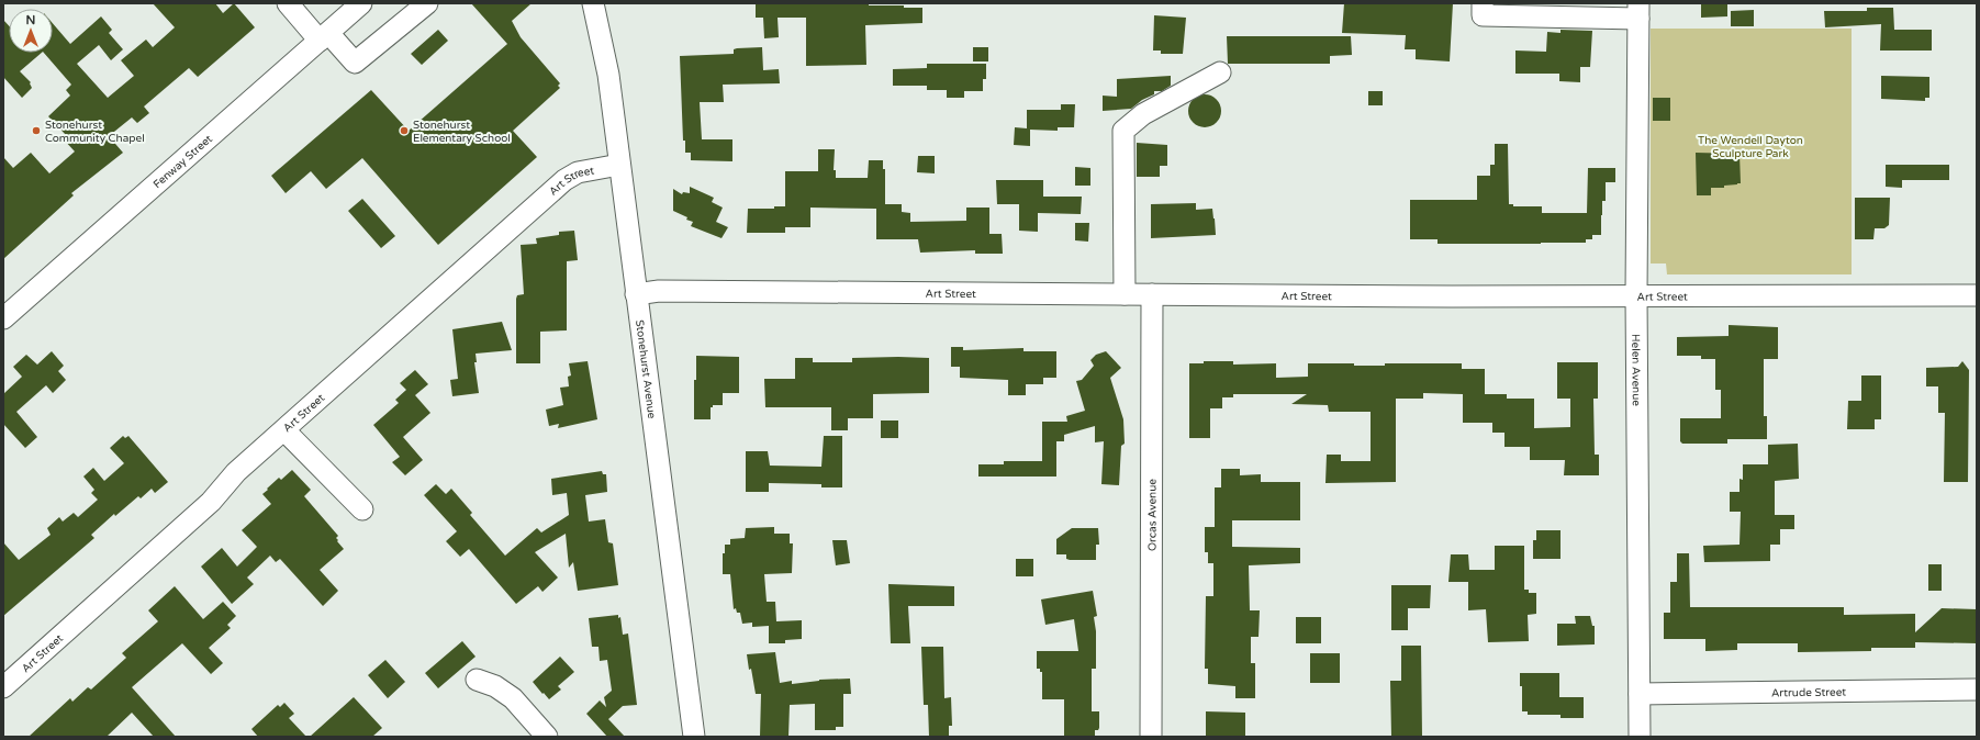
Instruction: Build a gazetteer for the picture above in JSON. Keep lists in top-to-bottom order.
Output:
{
  "streets": {
    "street": [
      "Fenway Street",
      "Art Street",
      "Stonehurst Avenue",
      "Helen Avenue",
      "Orcas Avenue",
      "Artrude Street"
    ]
  },
  "crossings": [
    ["Art Street", "Stonehurst Avenue"],
    ["Art Street", "Helen Avenue"],
    ["Art Street", "Orcas Avenue"],
    ["Helen Avenue", "Artrude Street"]
  ],
  "parks": ["The Wendell Dayton Sculpture Park"],
  "places": ["Stonehurst Community Chapel", "Stonehurst Elementary School"],
  "north": "top"
}
